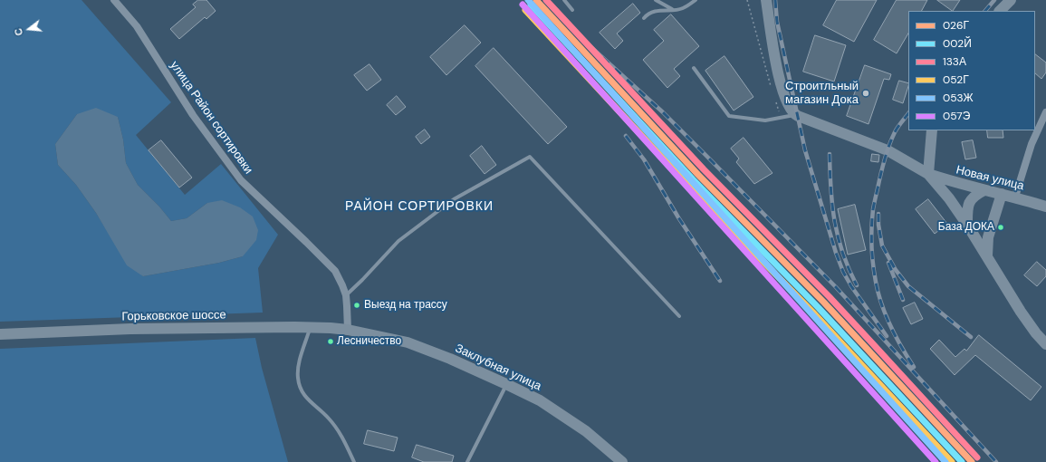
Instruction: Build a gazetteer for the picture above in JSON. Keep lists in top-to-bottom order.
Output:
{
  "streets": {
    "main road": ["Новая улица", "Горьковское шоссе", "Заклубная улица"],
    "street": ["улица Район сортировки"]
  },
  "crossings": [
    ["улица Район сортировки", "Горьковское шоссе"],
    ["улица Район сортировки", "Заклубная улица"],
    ["Горьковское шоссе", "Заклубная улица"]
  ],
  "districts": ["РАЙОН СОРТИРОВКИ"],
  "places": [
    "Строитльный магазин Дока",
    "База ДОКА",
    "Выезд на трассу",
    "Лесничество"
  ],
  "lines": [
    "transit line 026Г",
    "transit line 133А",
    "transit line 053Ж",
    "transit line 002Й",
    "transit line 057Э",
    "transit line 052Г"
  ],
  "legend": [
    "026Г",
    "002Й",
    "133А",
    "052Г",
    "053Ж",
    "057Э"
  ],
  "north": "left"
}
